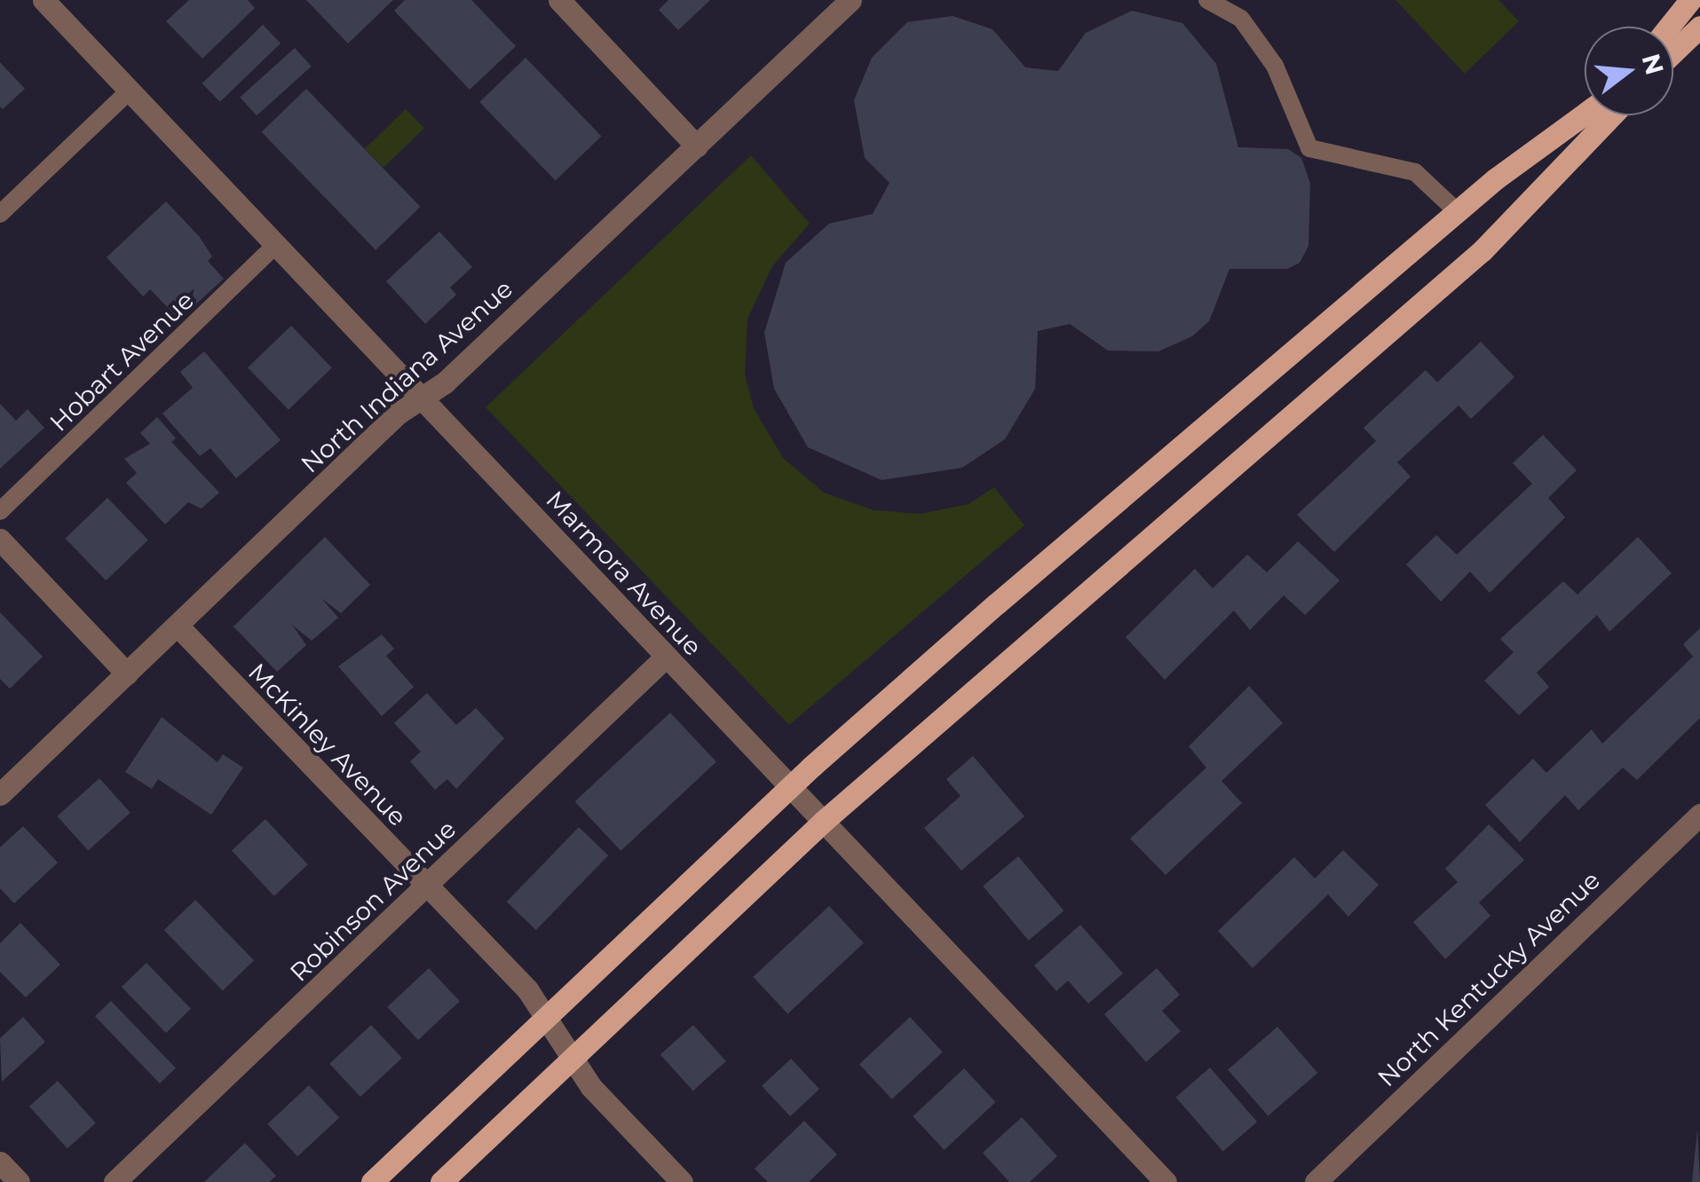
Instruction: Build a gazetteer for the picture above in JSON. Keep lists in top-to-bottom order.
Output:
{
  "streets": {
    "street": [
      "North Indiana Avenue",
      "Marmora Avenue",
      "McKinley Avenue",
      "Robinson Avenue",
      "North Kentucky Avenue"
    ],
    "lane": ["Hobart Avenue"]
  },
  "crossings": [
    ["Hobart Avenue", "Marmora Avenue"],
    ["North Indiana Avenue", "Marmora Avenue"],
    ["North Indiana Avenue", "McKinley Avenue"],
    ["Marmora Avenue", "Robinson Avenue"],
    ["McKinley Avenue", "Robinson Avenue"]
  ],
  "north": "right"
}
